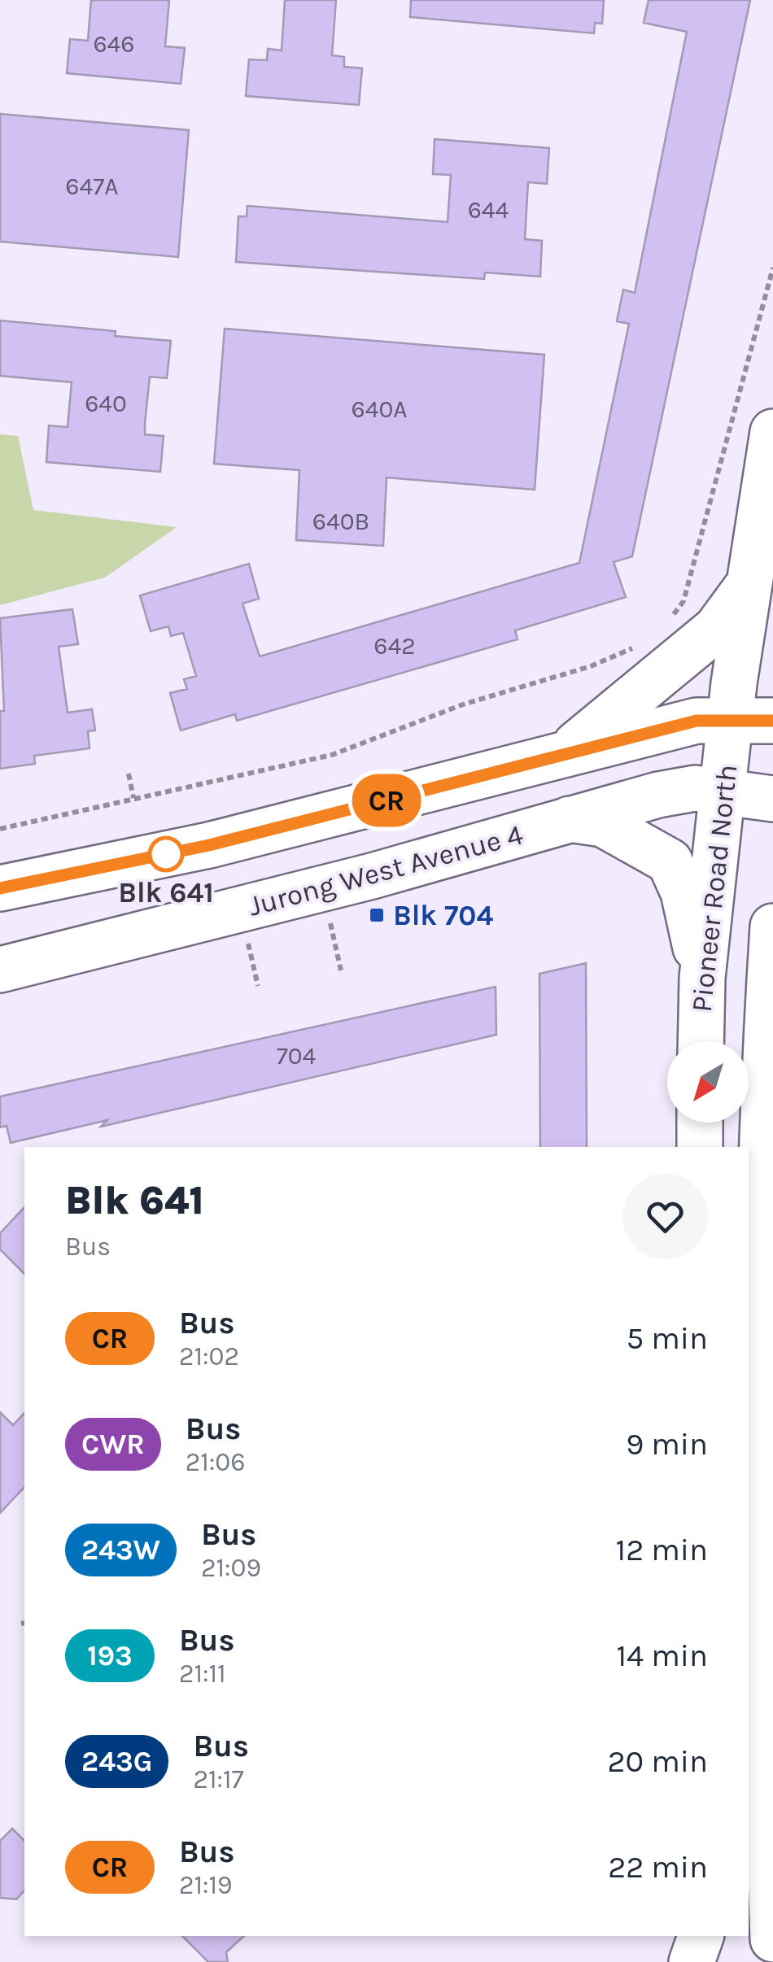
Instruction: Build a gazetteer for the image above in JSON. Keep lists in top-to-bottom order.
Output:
{
  "streets": {
    "main road": ["Jurong West Avenue 4", "Pioneer Road North"]
  },
  "crossings": [
    ["Jurong West Avenue 4", "Pioneer Road North"]
  ],
  "places": {
    "other": ["Blk 641"],
    "transit": ["Blk 704"]
  },
  "lines": ["bus line CR"],
  "house_numbers": [
    "646",
    "647A",
    "644",
    "640",
    "640A",
    "640B",
    "642",
    "704"
  ],
  "north": "bottom left",
  "page": {
    "on_map": "CR",
    "heading": ["Blk 641", "Bus"],
    "list": [
      {
        "mark": "CR",
        "name": "Bus",
        "note": "21:02",
        "value": "5 min"
      },
      {
        "mark": "CWR",
        "name": "Bus",
        "note": "21:06",
        "value": "9 min"
      },
      {
        "mark": "243W",
        "name": "Bus",
        "note": "21:09",
        "value": "12 min"
      },
      {
        "mark": "193",
        "name": "Bus",
        "note": "21:11",
        "value": "14 min"
      },
      {
        "mark": "243G",
        "name": "Bus",
        "note": "21:17",
        "value": "20 min"
      },
      {
        "mark": "CR",
        "name": "Bus",
        "note": "21:19",
        "value": "22 min"
      }
    ]
  }
}
